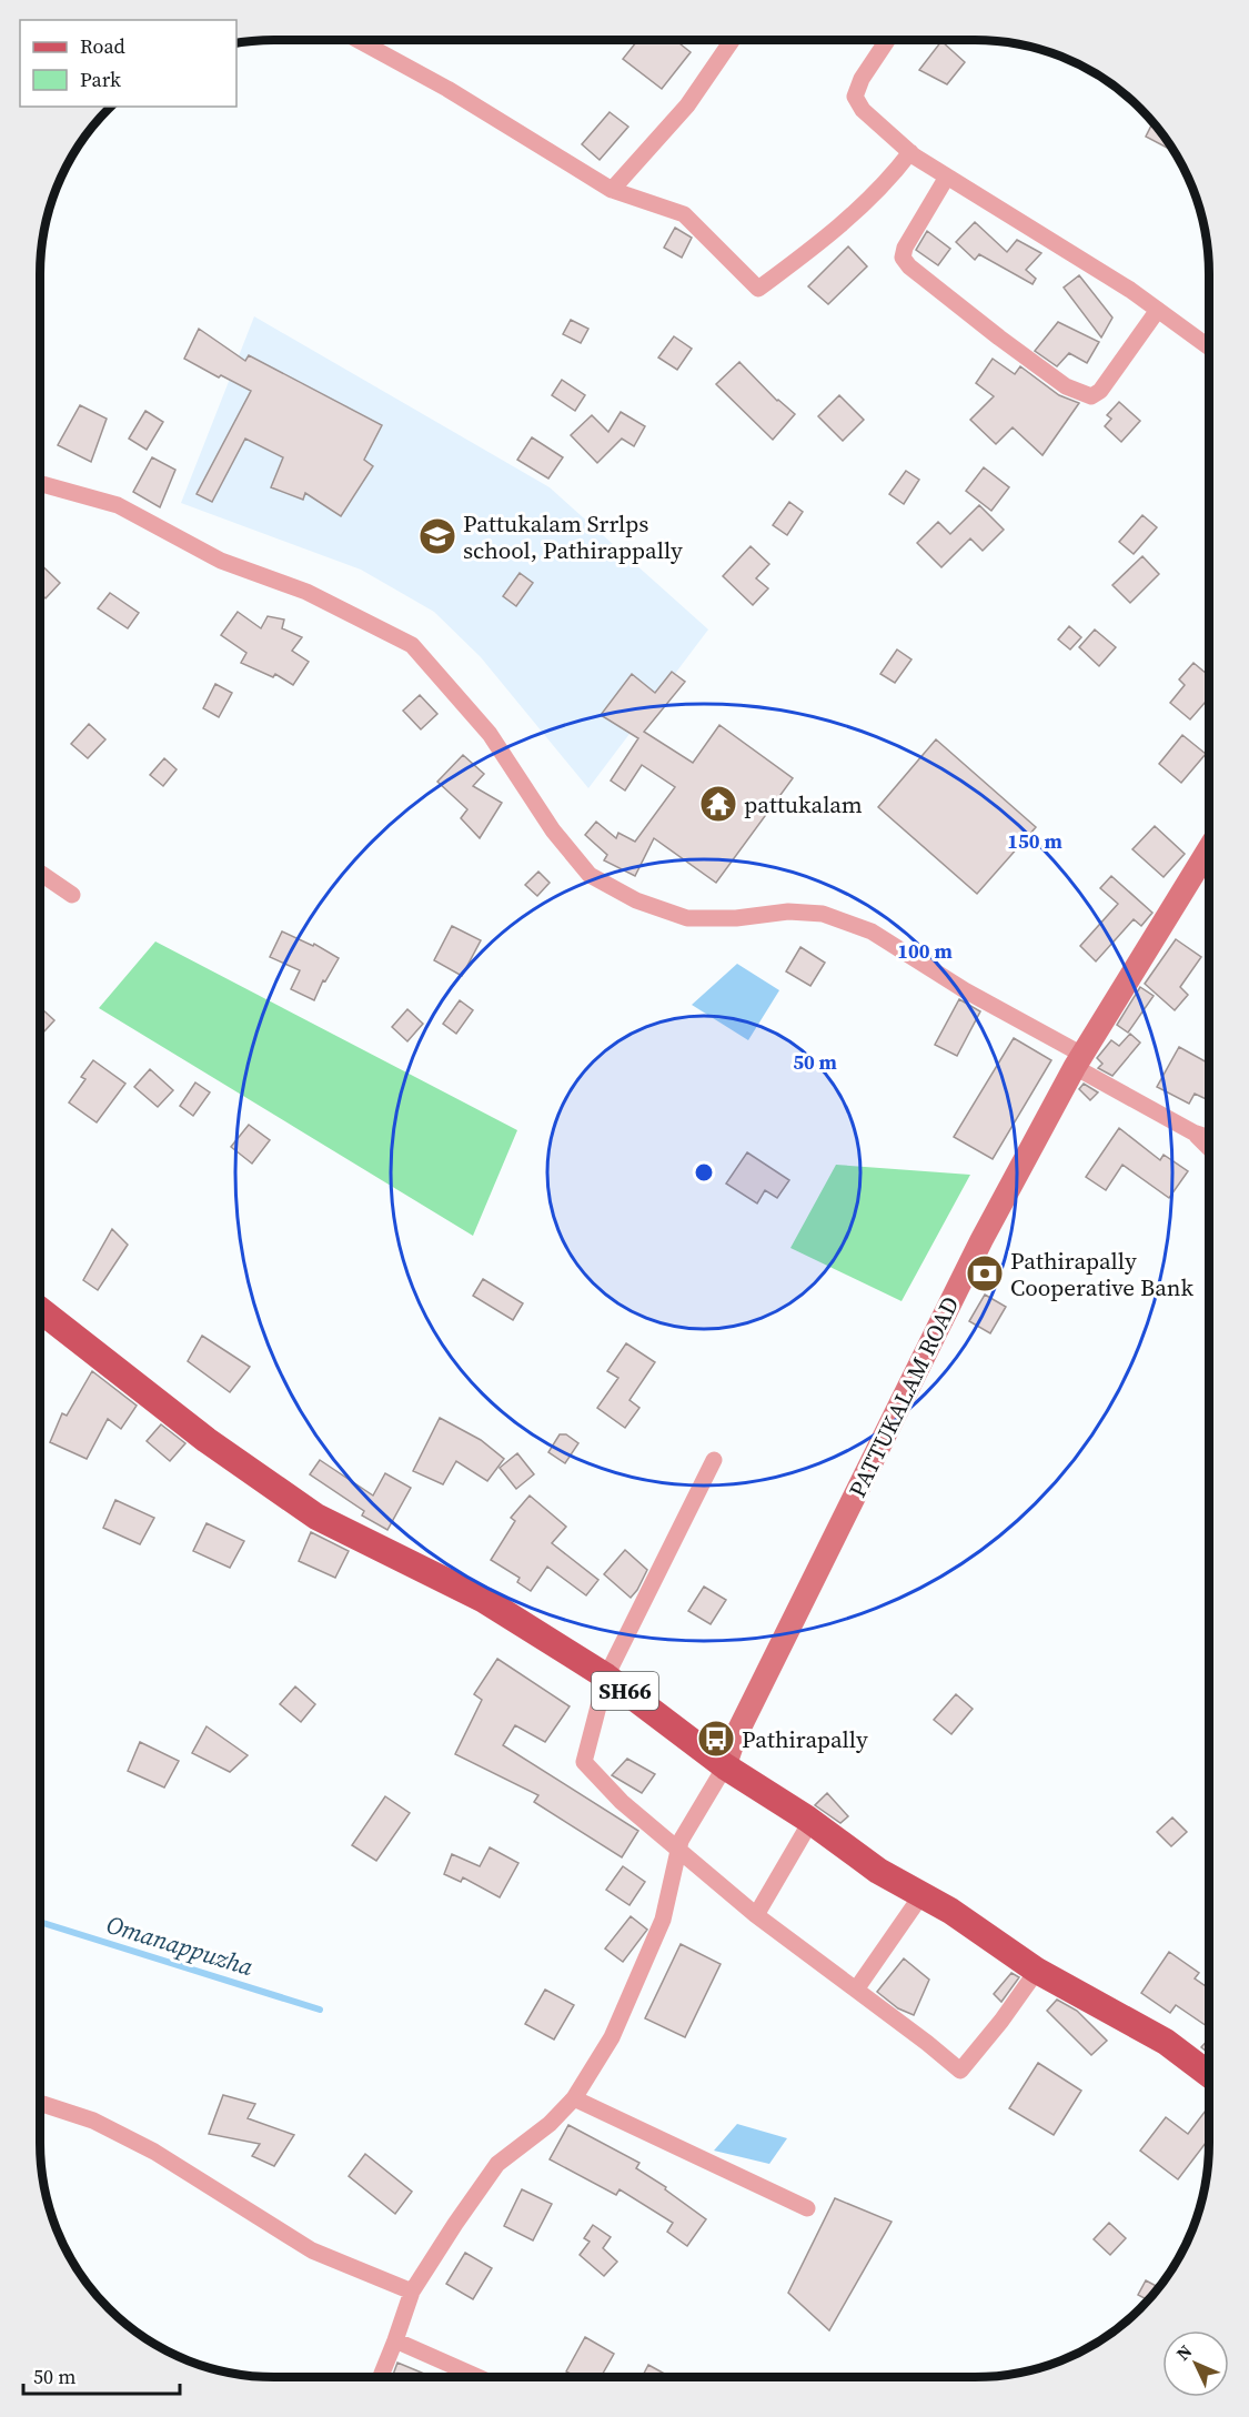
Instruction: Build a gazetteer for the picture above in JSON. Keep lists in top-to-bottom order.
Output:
{
  "streets": {
    "main road": ["PATTUKALAM ROAD", "SH66"]
  },
  "crossings": [
    ["PATTUKALAM ROAD", "SH66"]
  ],
  "water": ["Omanappuzha"],
  "places": {
    "school or university": ["Pattukalam Srrlps school, Pathirappally"],
    "temple": ["pattukalam"],
    "bank": ["Pathirapally Cooperative Bank"],
    "bus stop": ["Pathirapally"]
  },
  "legend": ["Road", "Park"],
  "scale_bar": "50 m",
  "north": "top left",
  "rings": ["150 m", "100 m", "50 m"]
}
